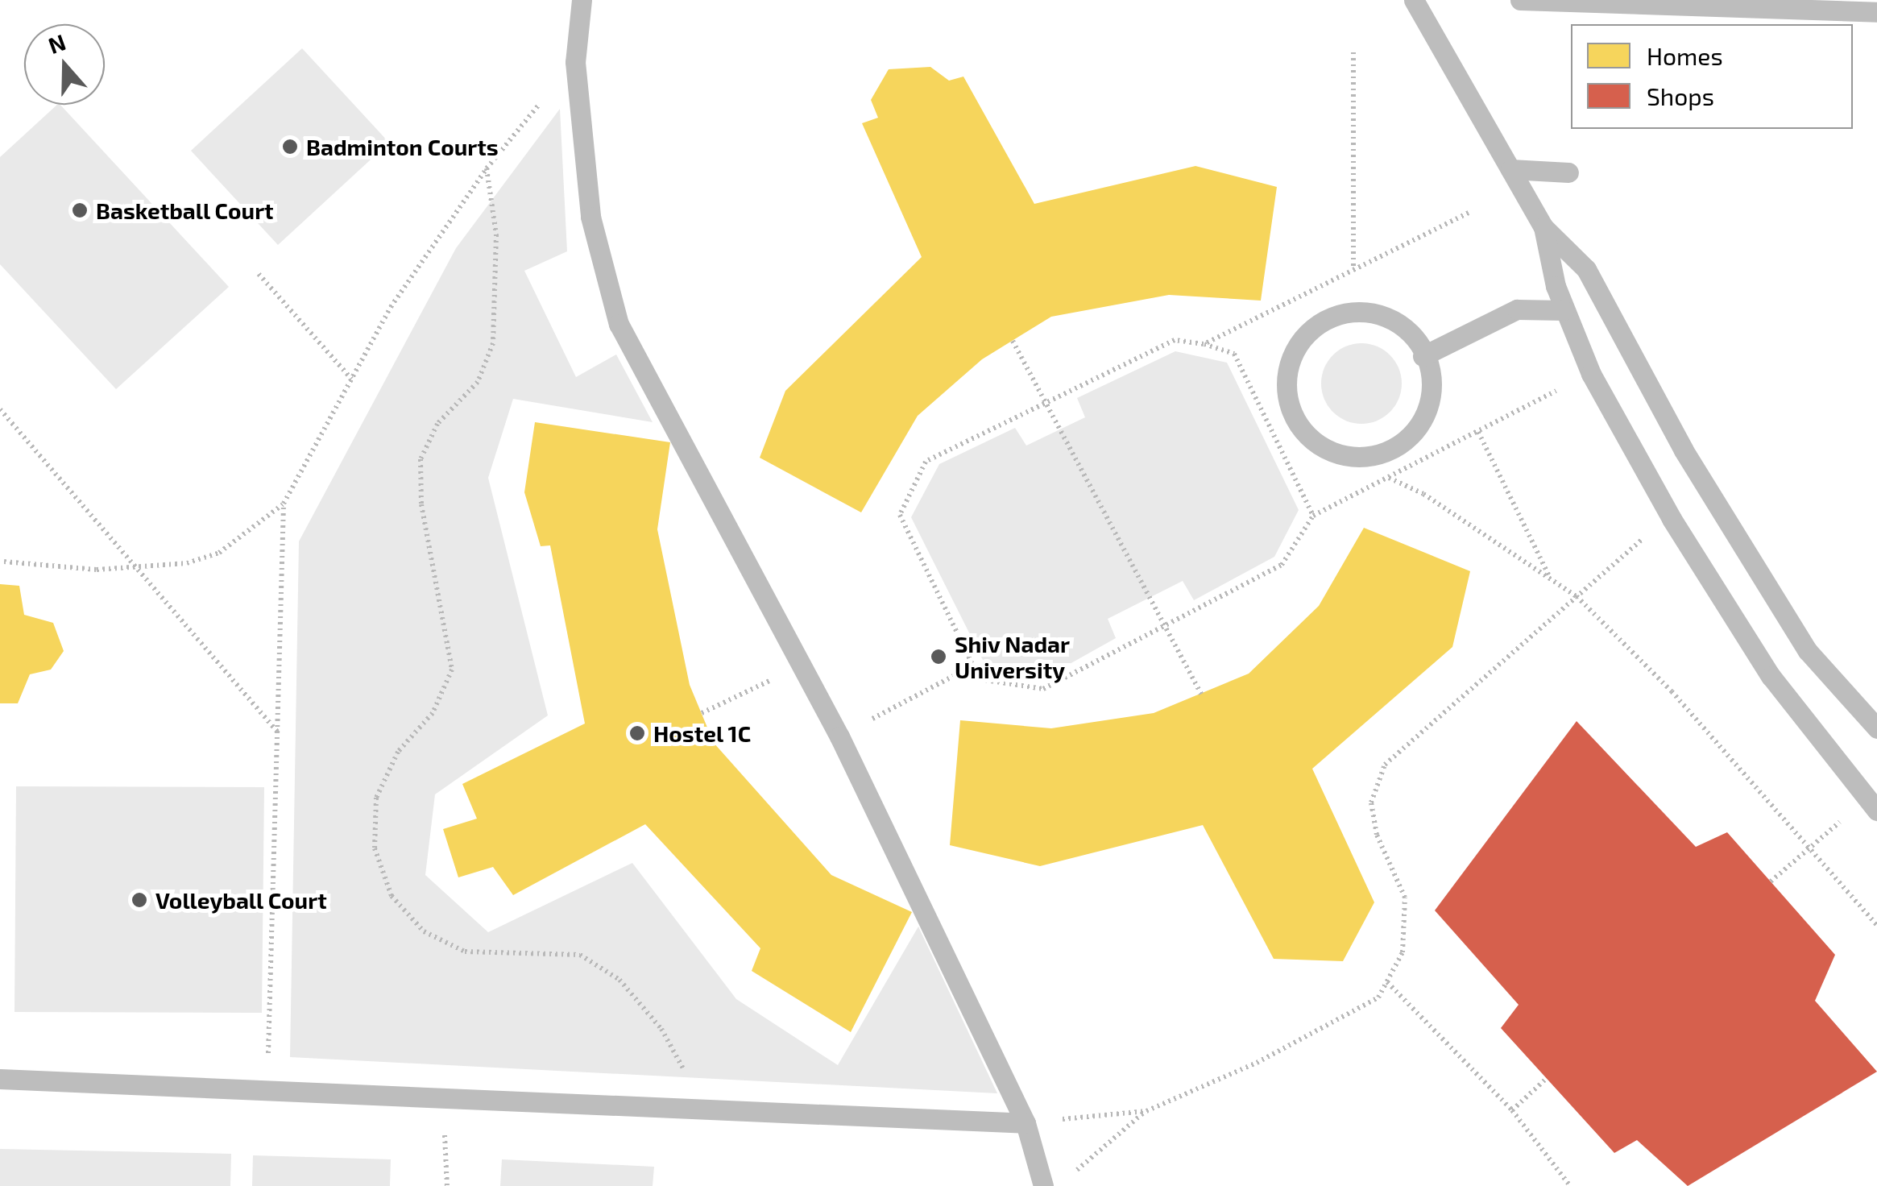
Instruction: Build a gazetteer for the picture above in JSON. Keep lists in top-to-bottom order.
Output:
{
  "places": [
    "Badminton Courts",
    "Basketball Court",
    "Shiv Nadar University",
    "Hostel 1C",
    "Volleyball Court"
  ],
  "legend": ["Homes", "Shops"],
  "north": "top"
}
